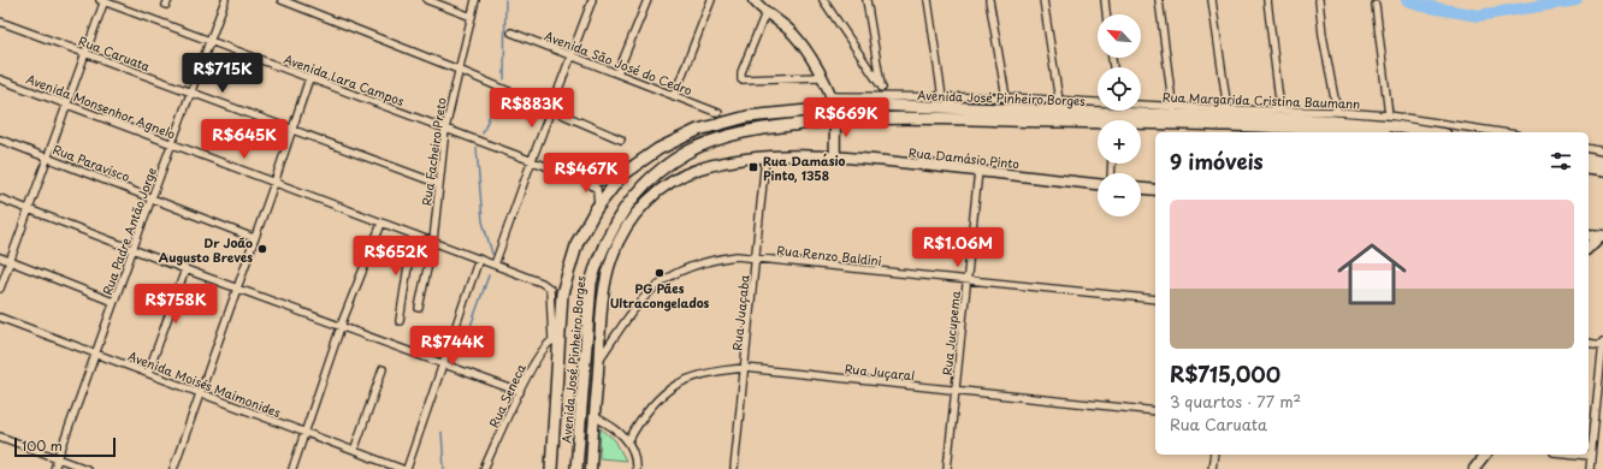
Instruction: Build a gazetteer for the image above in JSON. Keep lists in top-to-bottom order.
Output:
{
  "streets": {
    "main road": ["Avenida José Pinheiro Borges"],
    "street": [
      "Rua Caruata",
      "Avenida São José do Cedro",
      "Avenida Lara Campos",
      "Rua Margarida Cristina Baumann",
      "Avenida Monsenhor Agnelo",
      "Rua Facheiro Preto",
      "Rua Damásio Pinto",
      "Rua Paravisco",
      "Rua Padre Antão Jorge",
      "Rua Renzo Baldini",
      "Rua Juaçaba",
      "Rua Jucupema",
      "Rua Juçaral",
      "Avenida Moisés Maimonides",
      "Rua Seneca"
    ]
  },
  "crossings": [
    ["Rua Caruata", "Rua Facheiro Preto"],
    ["Rua Caruata", "Rua Padre Antão Jorge"],
    ["Avenida Lara Campos", "Avenida José Pinheiro Borges"],
    ["Avenida Lara Campos", "Rua Facheiro Preto"],
    ["Avenida Lara Campos", "Rua Padre Antão Jorge"],
    ["Avenida José Pinheiro Borges", "Rua Margarida Cristina Baumann"],
    ["Avenida José Pinheiro Borges", "Avenida Monsenhor Agnelo"],
    ["Avenida José Pinheiro Borges", "Rua Seneca"],
    ["Avenida Monsenhor Agnelo", "Rua Facheiro Preto"],
    ["Avenida Monsenhor Agnelo", "Rua Padre Antão Jorge"],
    ["Avenida Monsenhor Agnelo", "Rua Seneca"],
    ["Rua Damásio Pinto", "Rua Renzo Baldini"],
    ["Rua Damásio Pinto", "Rua Juaçaba"],
    ["Rua Damásio Pinto", "Rua Jucupema"],
    ["Rua Paravisco", "Rua Padre Antão Jorge"],
    ["Rua Padre Antão Jorge", "Avenida Moisés Maimonides"],
    ["Rua Renzo Baldini", "Rua Juaçaba"],
    ["Rua Renzo Baldini", "Rua Jucupema"],
    ["Rua Juaçaba", "Rua Juçaral"],
    ["Rua Jucupema", "Rua Juçaral"]
  ],
  "places": {
    "transit": ["Rua Damásio Pinto, 1358"],
    "other": ["Dr João Augusto Breves", "PG Pães Ultracongelados"]
  },
  "scale_bar": "100 m",
  "north": "top left",
  "page": {
    "map_buttons": ["+", "−"],
    "price": [
      "R$715K",
      "R$883K",
      "R$669K",
      "R$645K",
      "R$467K",
      "R$1.06M",
      "R$652K",
      "R$758K",
      "R$744K"
    ],
    "heading": "9 imóveis",
    "list": [
      {
        "name": "R$715,000",
        "note": "3 quartos · 77 m² · Rua Caruata"
      }
    ],
    "scale": "100 m"
  }
}
